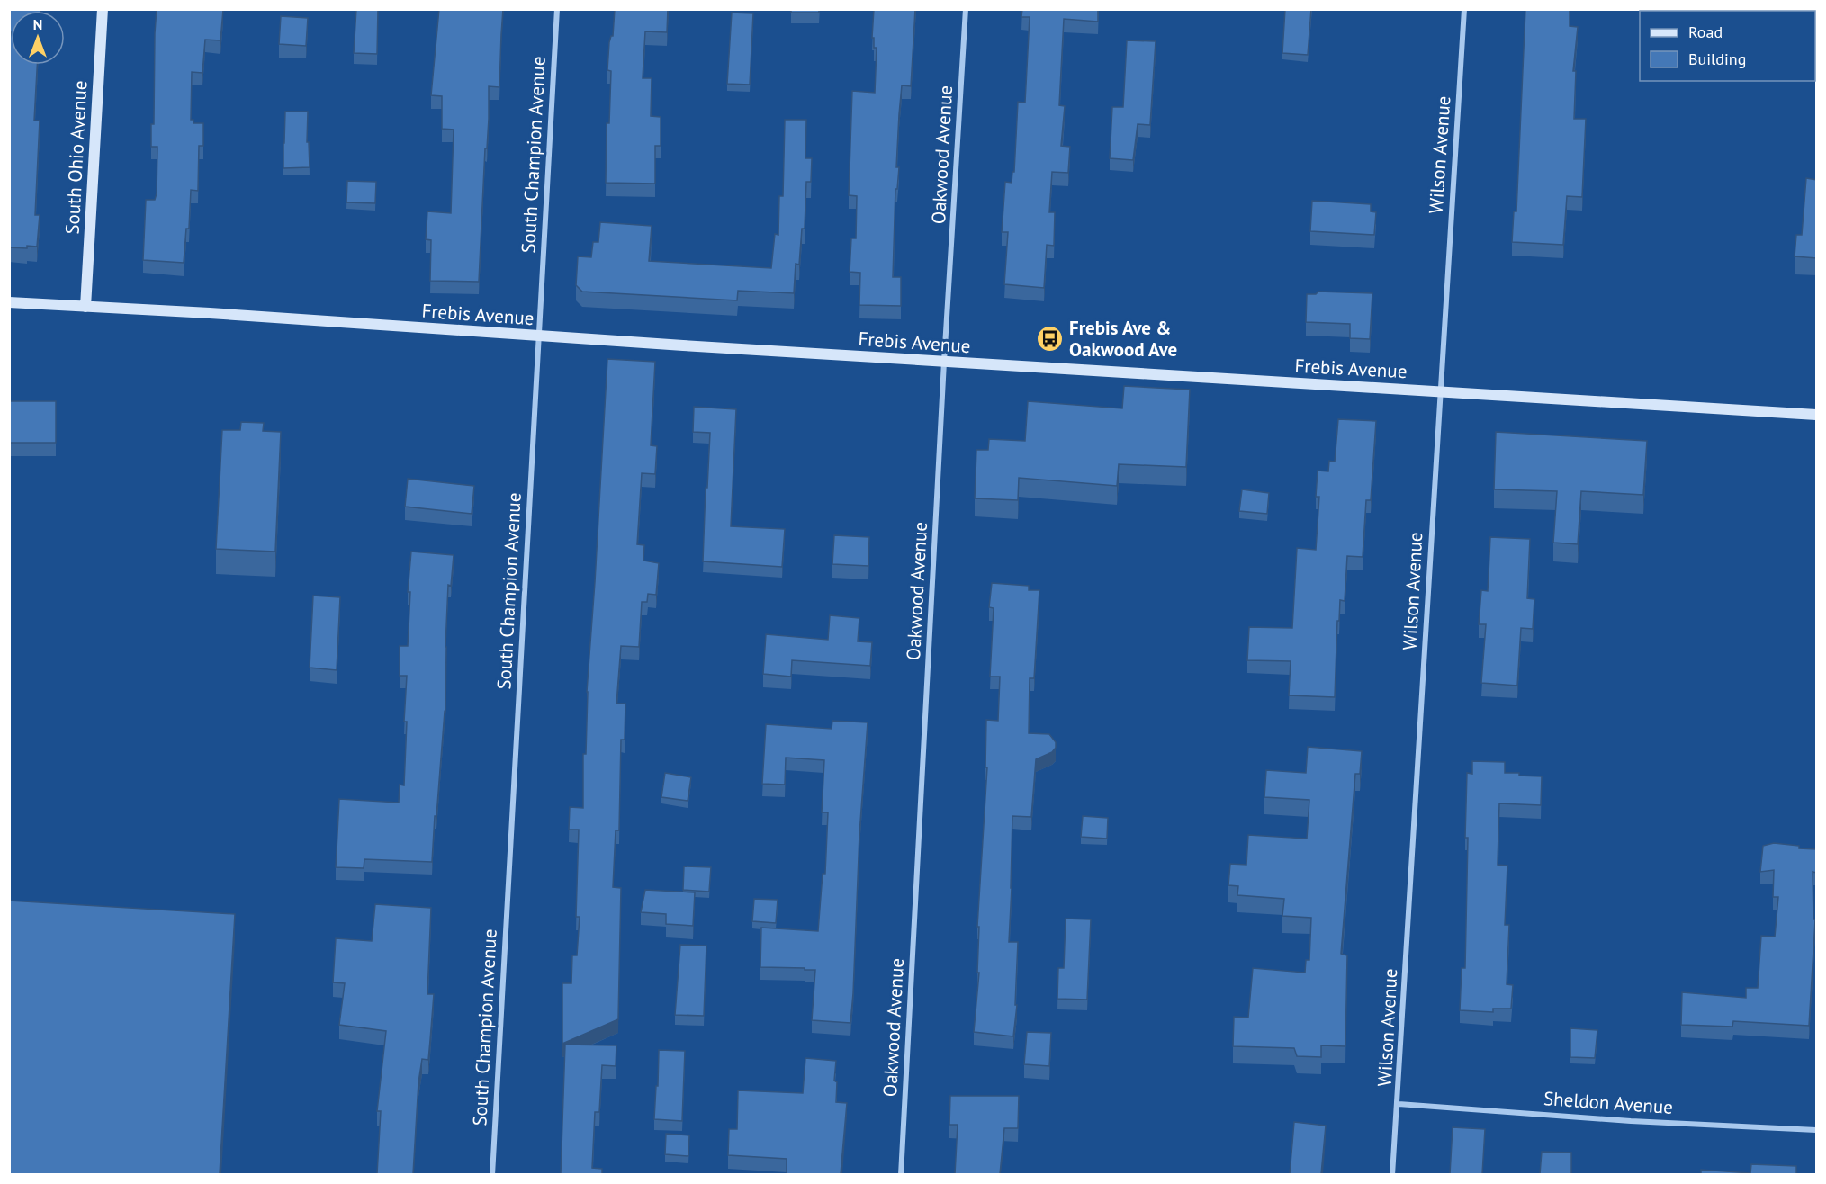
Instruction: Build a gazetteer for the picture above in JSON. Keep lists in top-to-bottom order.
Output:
{
  "streets": {
    "main road": ["South Ohio Avenue", "Frebis Avenue"],
    "street": [
      "South Champion Avenue",
      "Oakwood Avenue",
      "Wilson Avenue",
      "Sheldon Avenue"
    ]
  },
  "crossings": [
    ["South Champion Avenue", "Frebis Avenue"],
    ["Oakwood Avenue", "Frebis Avenue"],
    ["Wilson Avenue", "Frebis Avenue"],
    ["Wilson Avenue", "Sheldon Avenue"],
    ["South Ohio Avenue", "Frebis Avenue"]
  ],
  "places": {
    "bus stop": ["Frebis Ave & Oakwood Ave"]
  },
  "legend": ["Road", "Building"],
  "north": "top"
}
